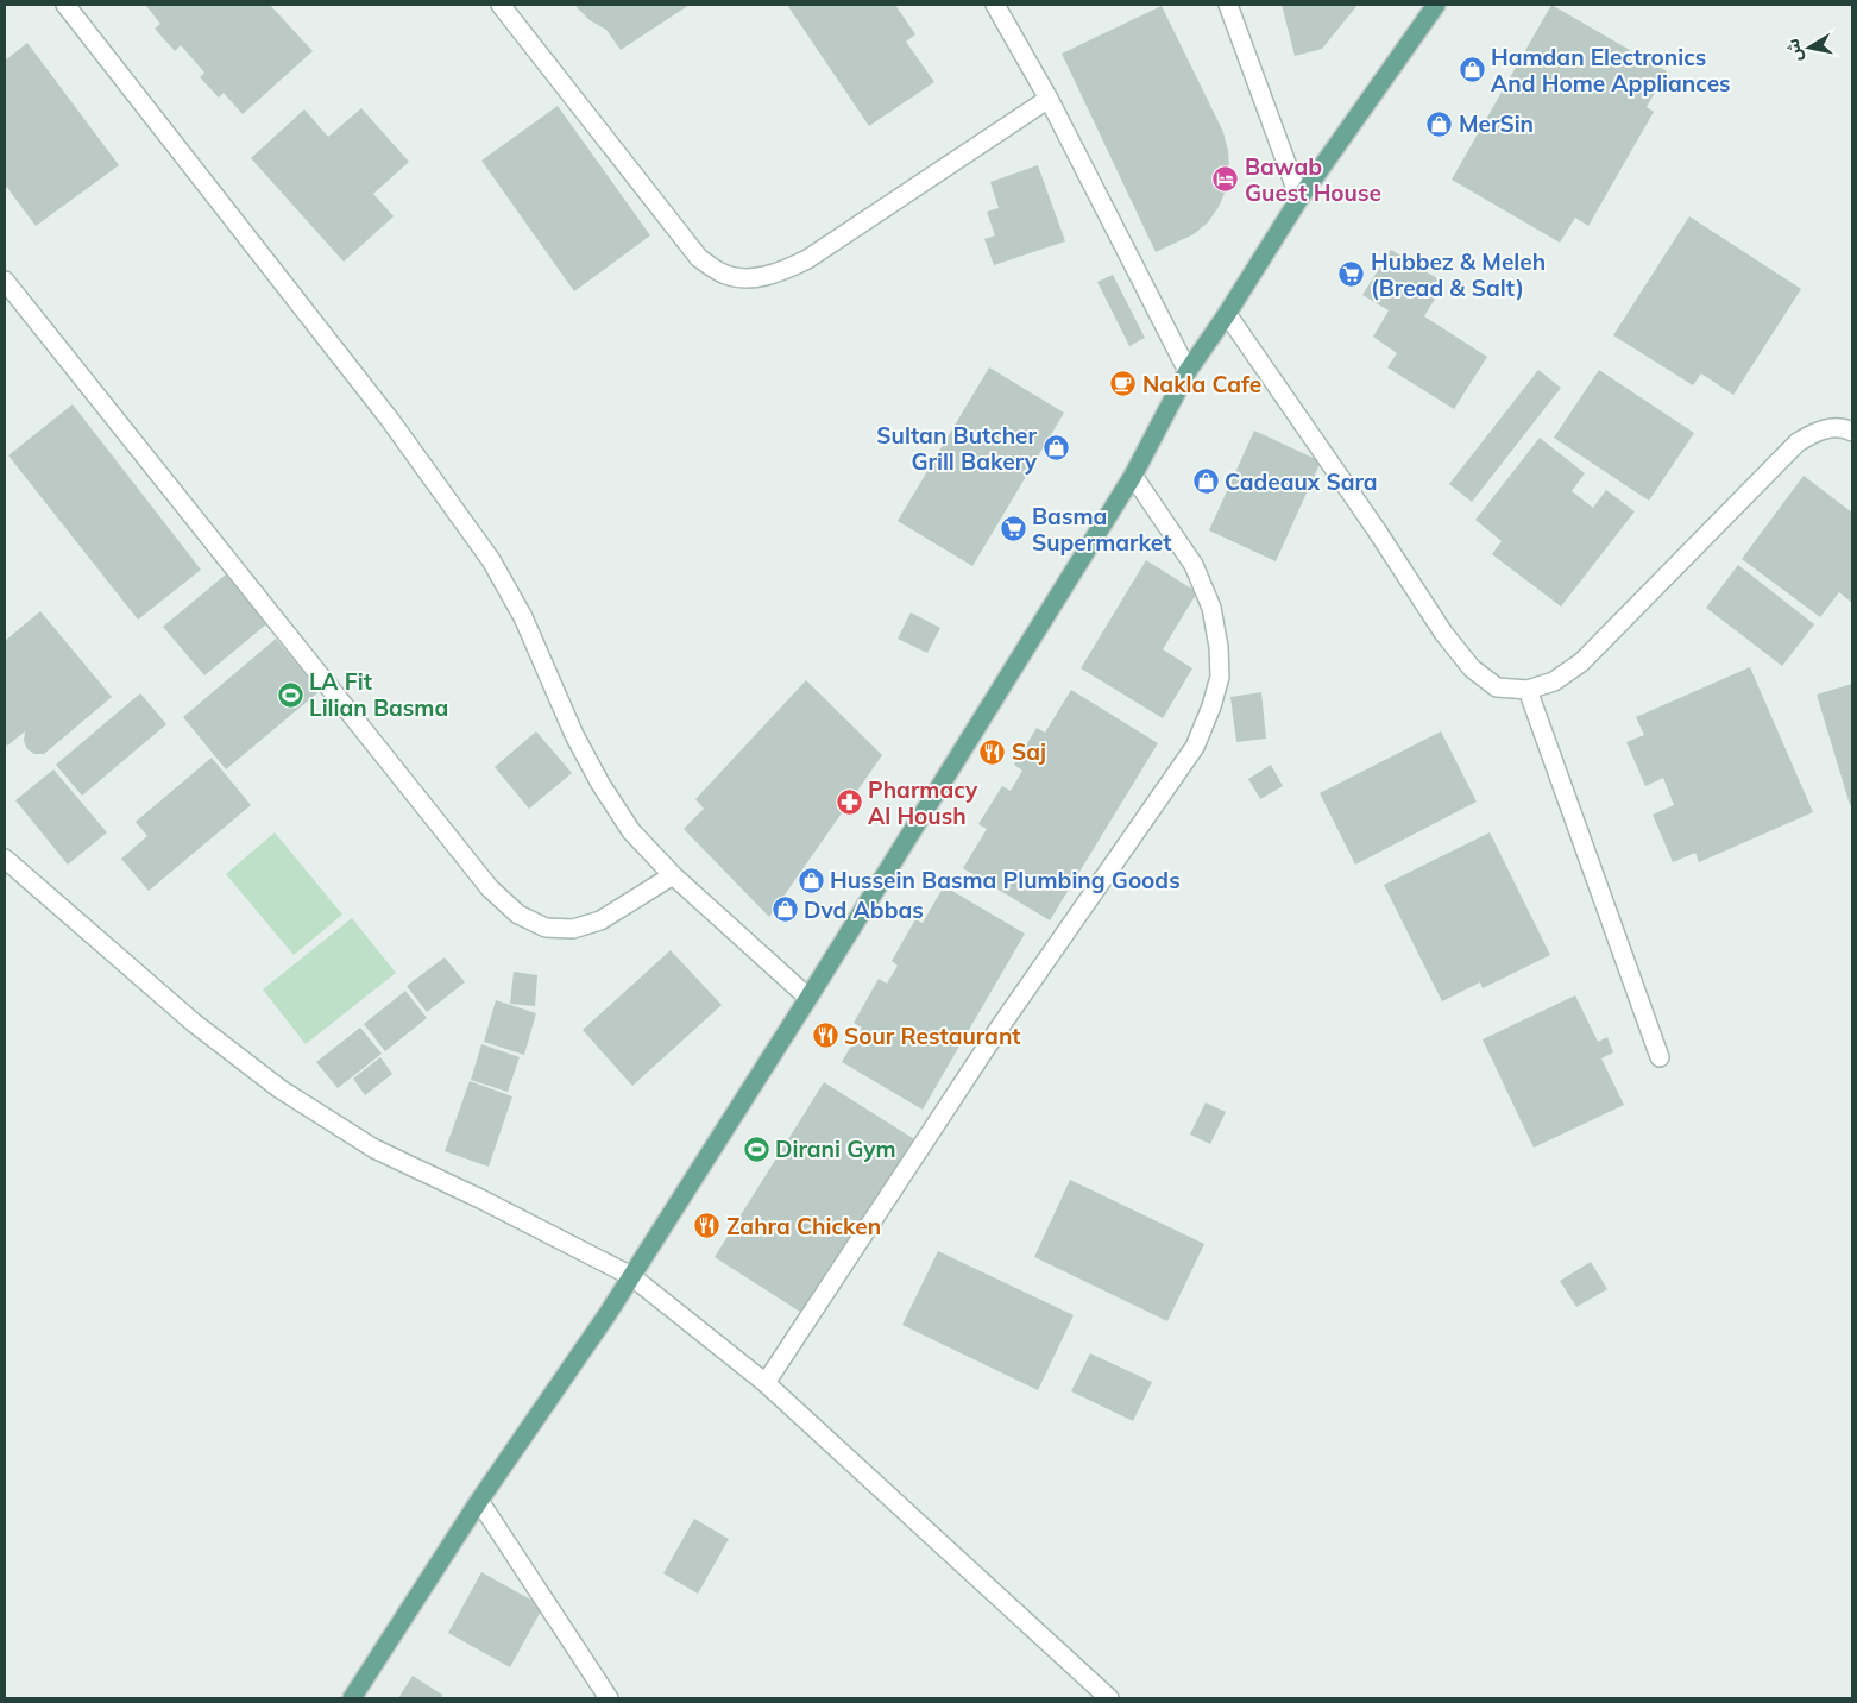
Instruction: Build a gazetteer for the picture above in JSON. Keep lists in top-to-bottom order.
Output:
{
  "places": {
    "shop": [
      "Hamdan Electronics And Home Appliances",
      "MerSin",
      "Sultan Butcher Grill Bakery",
      "Cadeaux Sara",
      "Hussein Basma Plumbing Goods",
      "Dvd Abbas"
    ],
    "hotel": ["Bawab Guest House"],
    "supermarket": ["Hubbez & Meleh (Bread & Salt)", "Basma Supermarket"],
    "cafe": ["Nakla Cafe"],
    "sports": ["LA Fit Lilian Basma", "Dirani Gym"],
    "restaurant": ["Saj", "Sour Restaurant", "Zahra Chicken"],
    "pharmacy": ["Pharmacy Al Housh"]
  },
  "north": "left"
}
